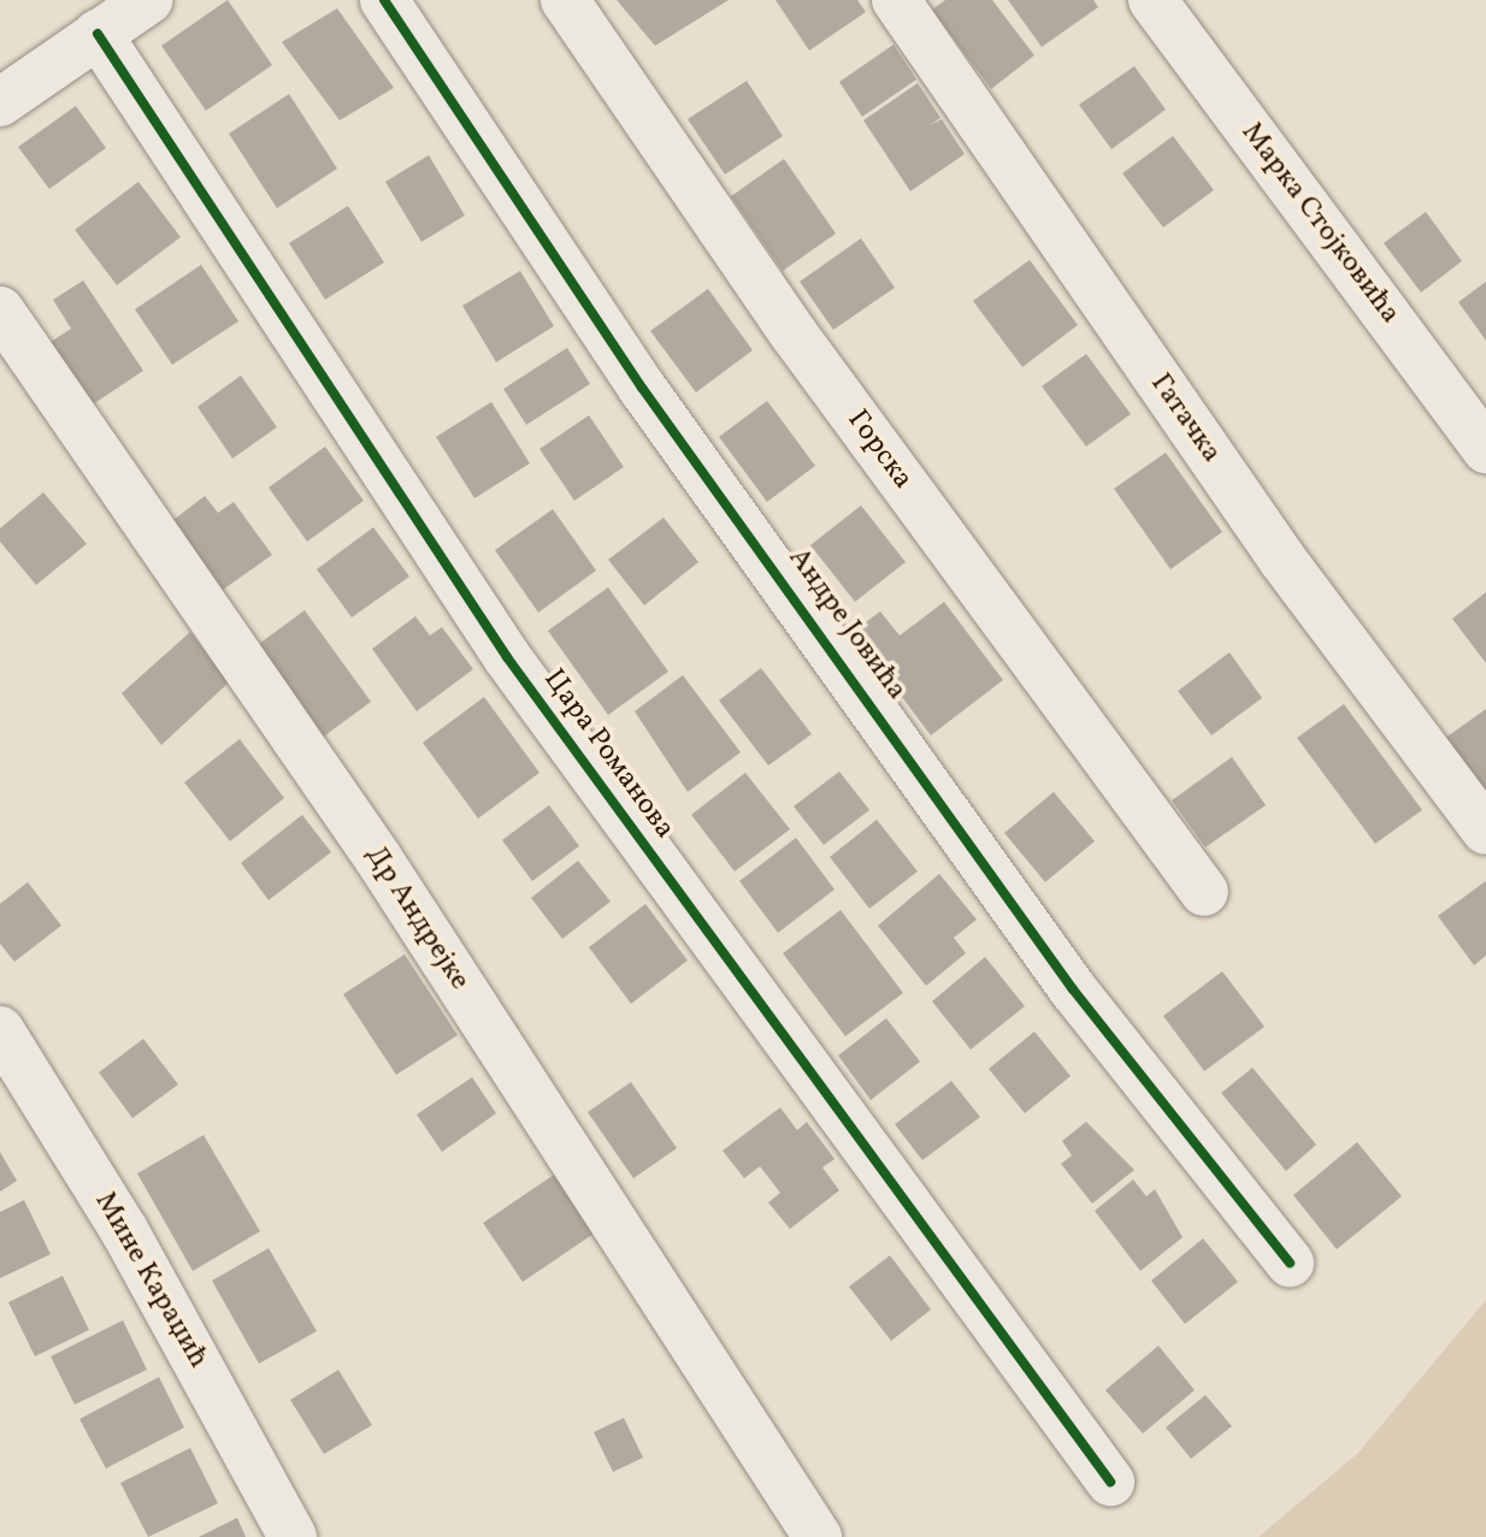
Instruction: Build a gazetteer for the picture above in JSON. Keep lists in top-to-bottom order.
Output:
{
  "streets": {
    "street": [
      "Марка Стојковића",
      "Гатачка",
      "Горска",
      "Андре Јовића",
      "Цара Романова",
      "Др Андрејке",
      "Мине Караџић"
    ]
  }
}
